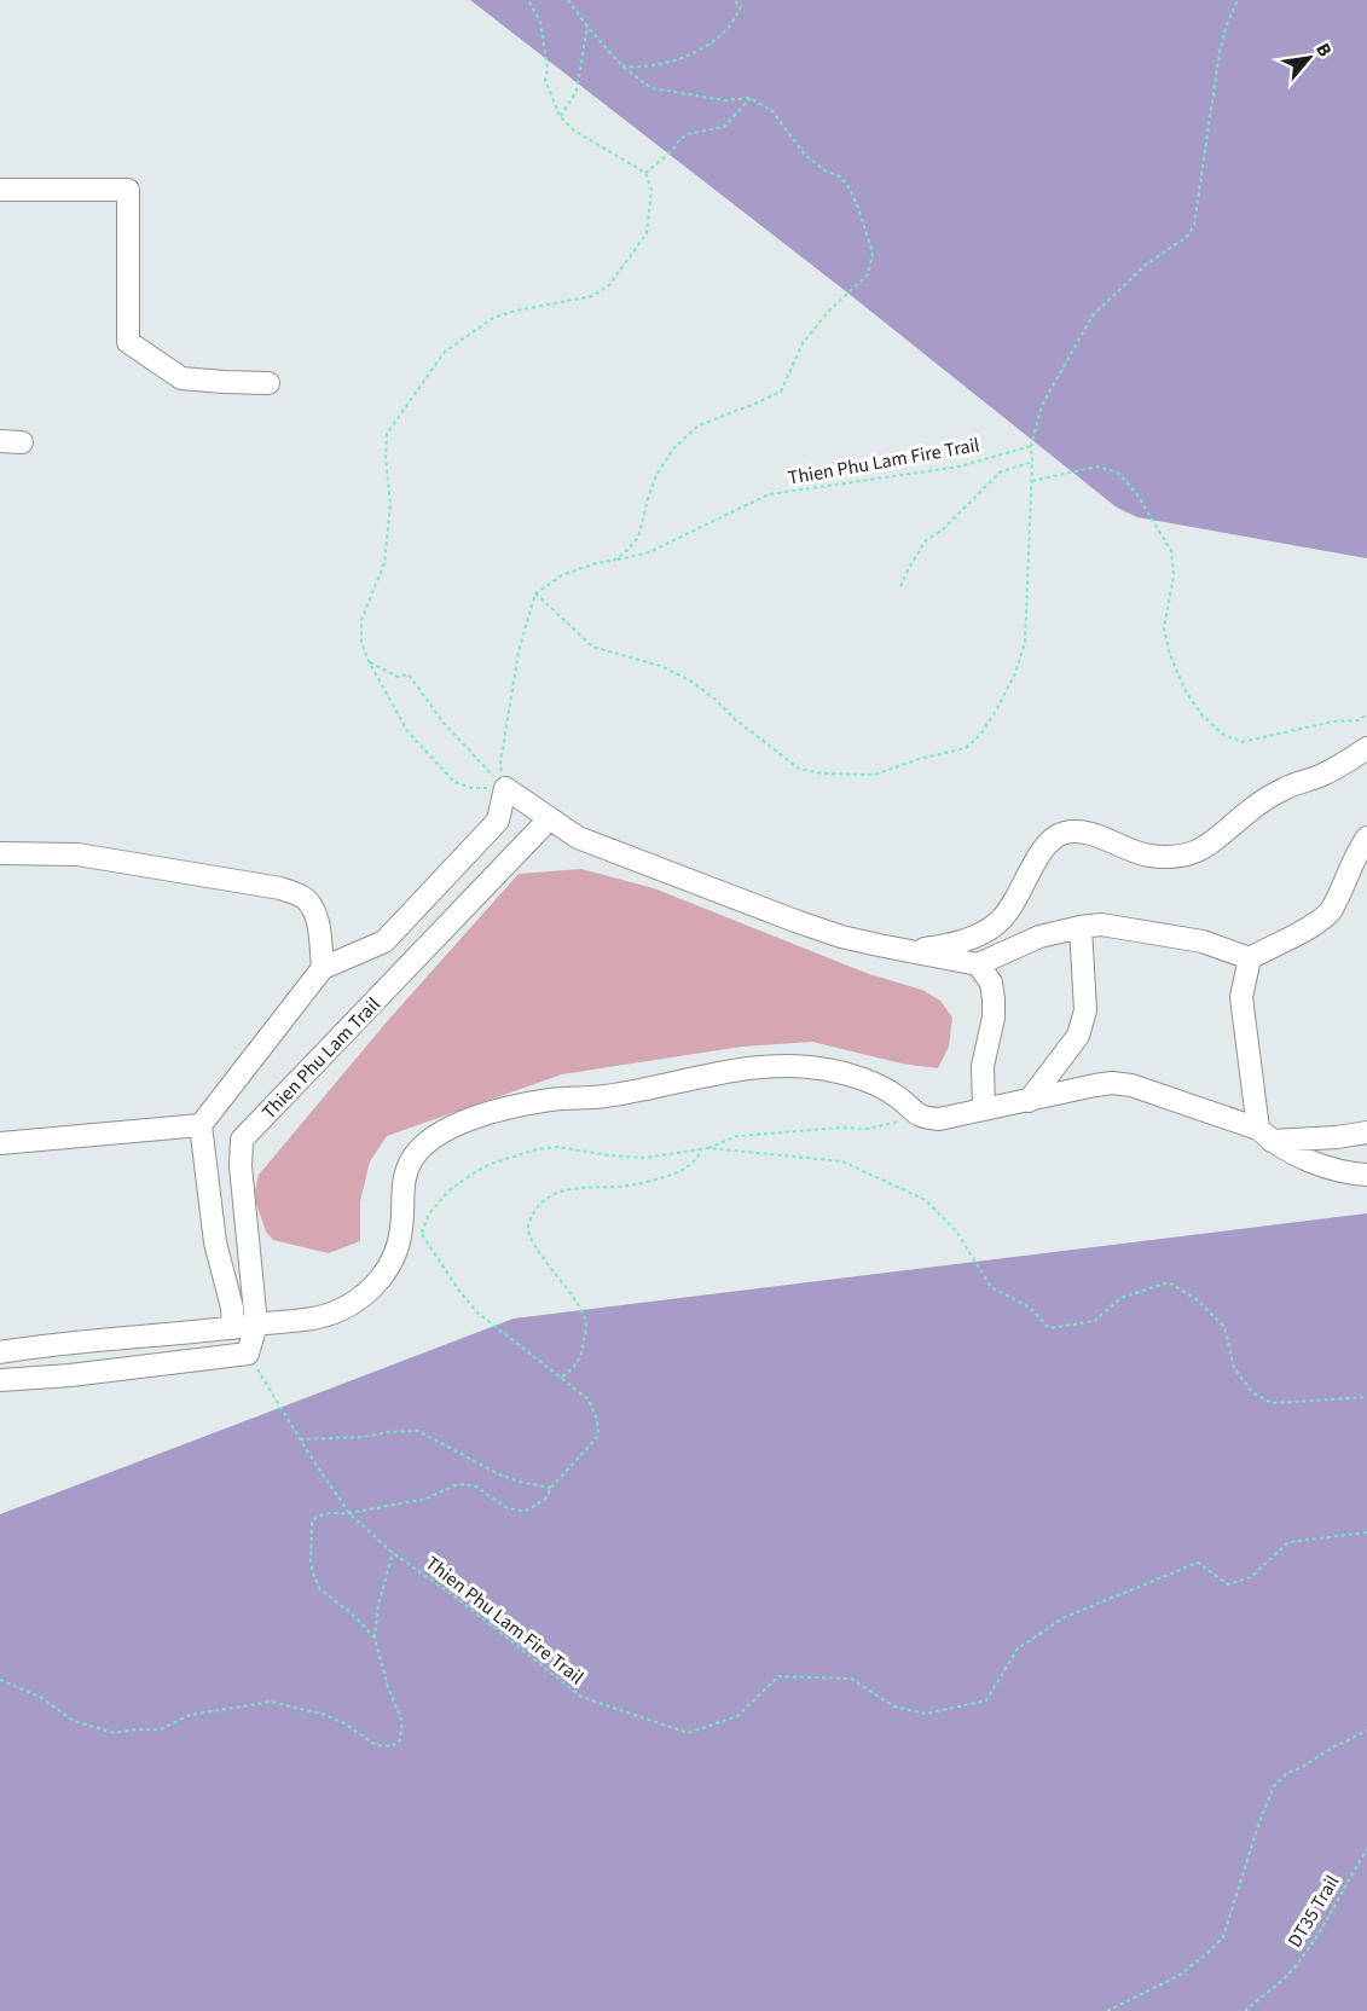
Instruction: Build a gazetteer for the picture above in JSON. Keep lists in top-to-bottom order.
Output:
{
  "streets": {
    "street": ["Thien Phu Lam Trail"],
    "path": ["Thien Phu Lam Fire Trail", "DT35 Trail"]
  },
  "crossings": [
    ["Thien Phu Lam Fire Trail", "Thien Phu Lam Trail"]
  ],
  "north": "top right"
}
